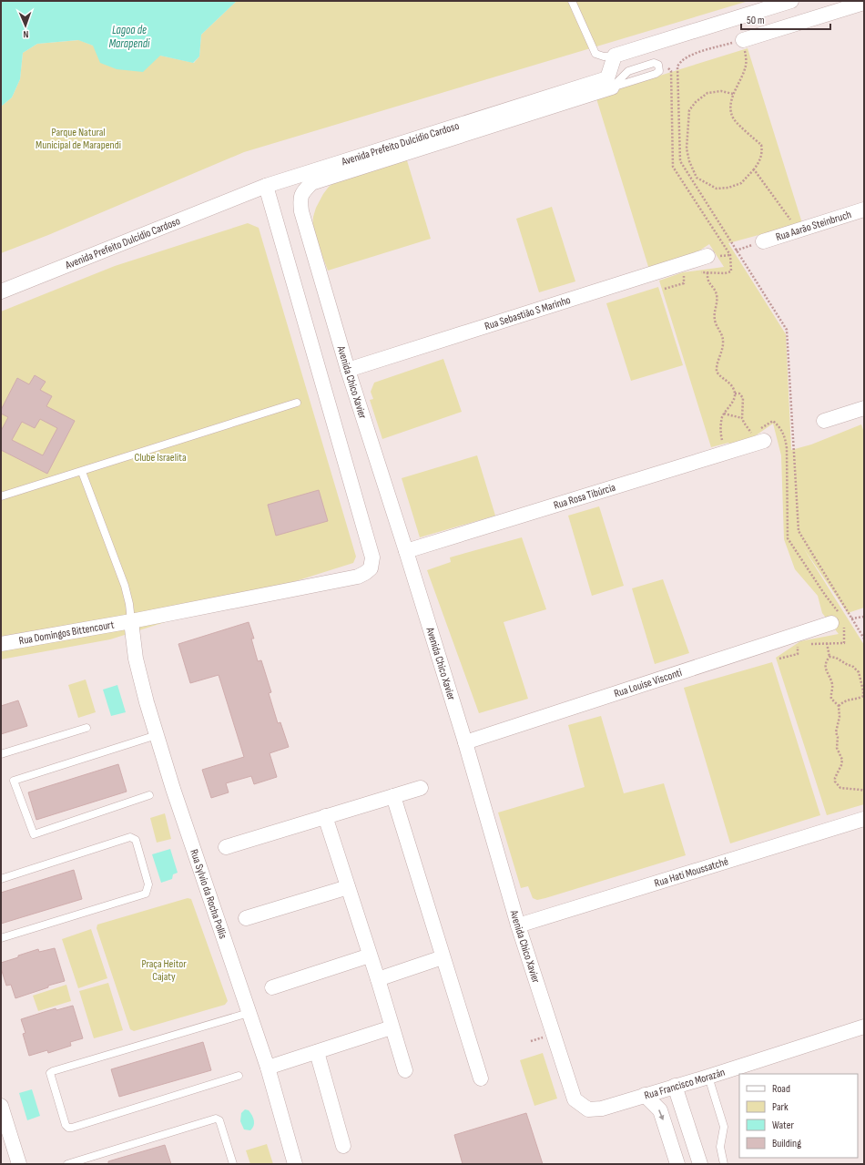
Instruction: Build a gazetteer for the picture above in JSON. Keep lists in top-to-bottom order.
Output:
{
  "streets": {
    "street": [
      "Avenida Prefeito Dulcídio Cardoso",
      "Rua Aarão Steinbruch",
      "Rua Sebastião S Marinho",
      "Avenida Chico Xavier",
      "Rua Rosa Tibúrcia",
      "Rua Domingos Bittencourt",
      "Rua Louise Visconti",
      "Rua Hati Moussatché",
      "Rua Sylvio da Rocha Pollis",
      "Rua Francisco Morazán"
    ]
  },
  "crossings": [
    ["Avenida Prefeito Dulcídio Cardoso", "Avenida Chico Xavier"],
    ["Rua Sebastião S Marinho", "Avenida Chico Xavier"],
    ["Avenida Chico Xavier", "Rua Rosa Tibúrcia"],
    ["Avenida Chico Xavier", "Rua Louise Visconti"],
    ["Avenida Chico Xavier", "Rua Hati Moussatché"],
    ["Avenida Chico Xavier", "Rua Francisco Morazán"],
    ["Rua Domingos Bittencourt", "Rua Sylvio da Rocha Pollis"]
  ],
  "water": ["Lagoa de Marapendi"],
  "parks": ["Parque Natural Municipal de Marapendi", "Clube Israelita", "Praça Heitor Cajaty"],
  "legend": [
    "Road",
    "Park",
    "Water",
    "Building"
  ],
  "scale_bar": "50 m",
  "north": "bottom"
}
